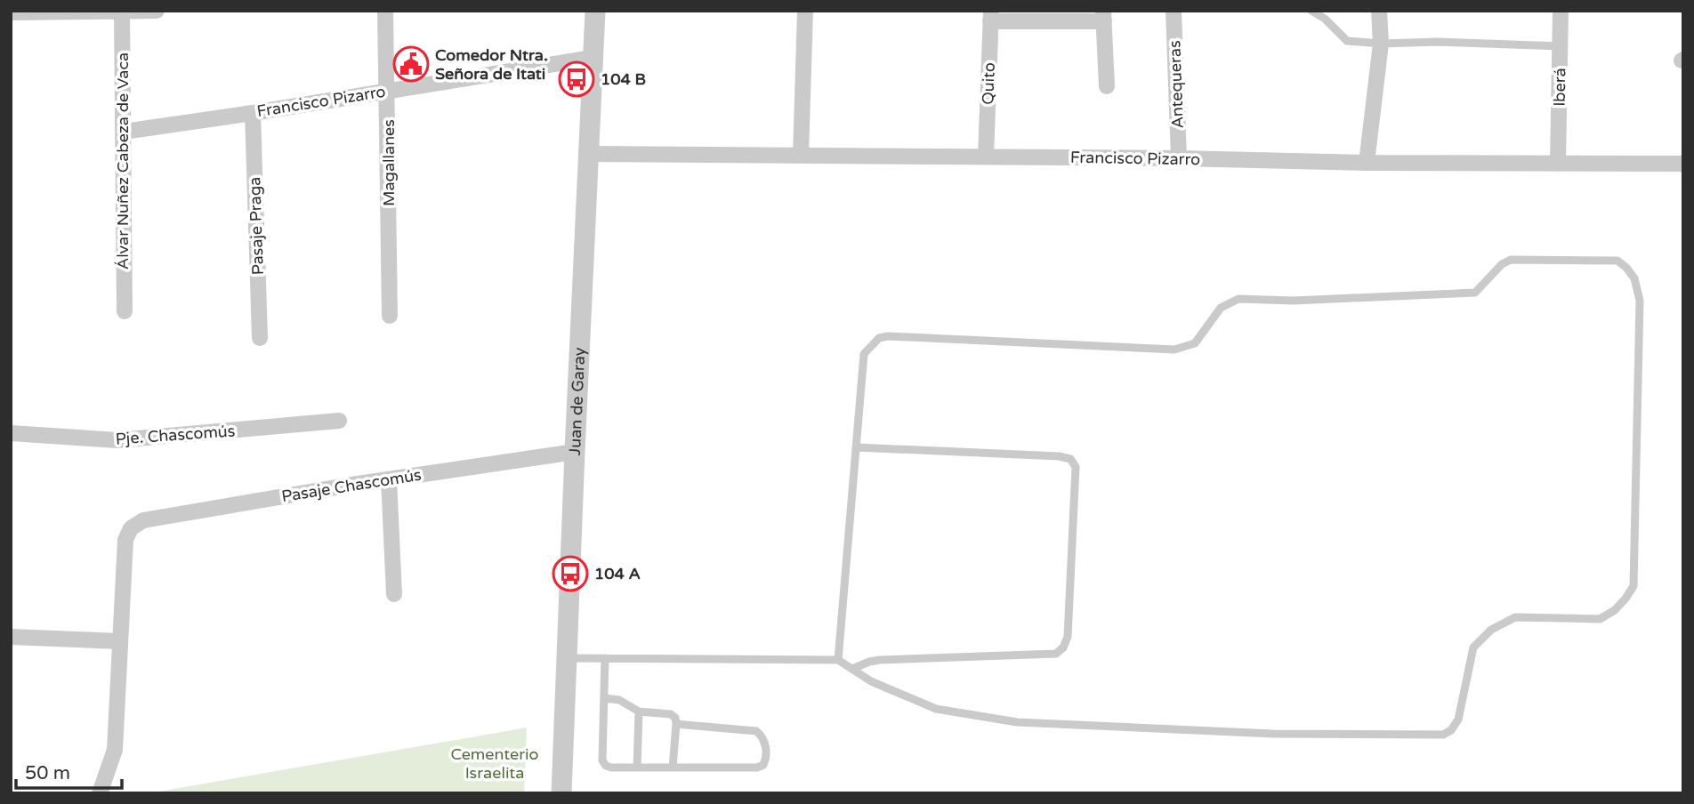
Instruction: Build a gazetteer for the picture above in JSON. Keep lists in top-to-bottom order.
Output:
{
  "streets": {
    "street": [
      "Quito",
      "Antequeras",
      "Iberá",
      "Francisco Pizarro",
      "Álvar Nuñez Cabeza de Vaca",
      "Magallanes",
      "Pasaje Praga",
      "Juan de Garay",
      "Pje. Chascomús",
      "Pasaje Chascomús"
    ]
  },
  "crossings": [
    ["Quito", "Francisco Pizarro"],
    ["Antequeras", "Francisco Pizarro"],
    ["Iberá", "Francisco Pizarro"],
    ["Francisco Pizarro", "Álvar Nuñez Cabeza de Vaca"],
    ["Francisco Pizarro", "Magallanes"],
    ["Francisco Pizarro", "Pasaje Praga"],
    ["Francisco Pizarro", "Juan de Garay"],
    ["Juan de Garay", "Pasaje Chascomús"]
  ],
  "parks": ["Cementerio Israelita"],
  "places": {
    "public building": ["Comedor Ntra. Señora de Itati"],
    "bus stop": ["104 B", "104 A"]
  },
  "scale_bar": "50 m"
}
